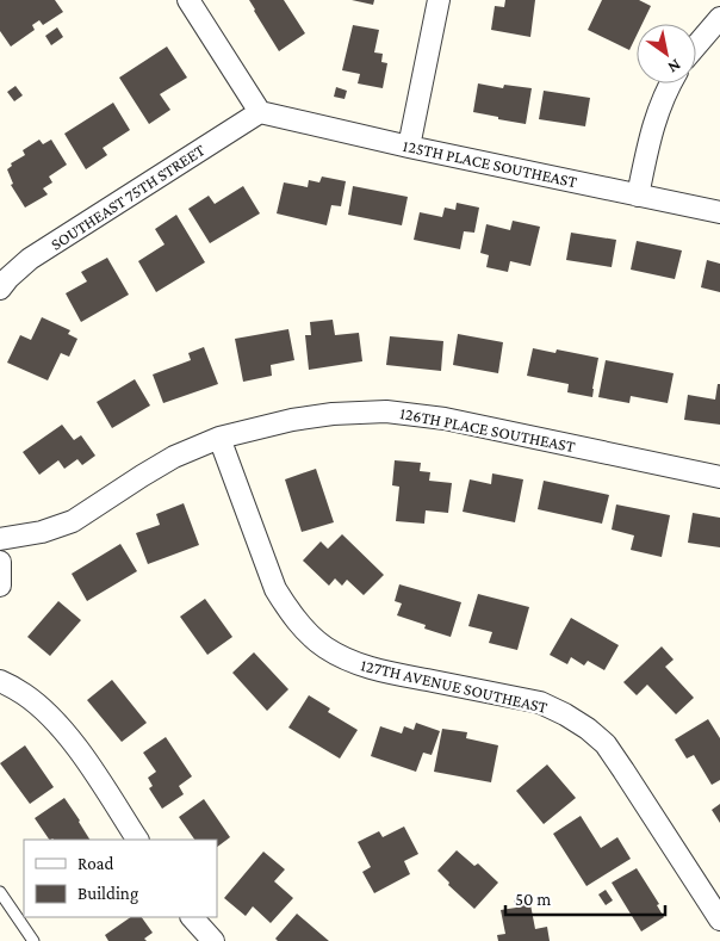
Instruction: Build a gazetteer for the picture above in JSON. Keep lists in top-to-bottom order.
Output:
{
  "streets": {
    "street": [
      "125TH PLACE SOUTHEAST",
      "SOUTHEAST 75TH STREET",
      "126TH PLACE SOUTHEAST",
      "127TH AVENUE SOUTHEAST"
    ]
  },
  "crossings": [
    ["125TH PLACE SOUTHEAST", "SOUTHEAST 75TH STREET"],
    ["126TH PLACE SOUTHEAST", "127TH AVENUE SOUTHEAST"]
  ],
  "legend": ["Road", "Building"],
  "scale_bar": "50 m",
  "north": "bottom right"
}
